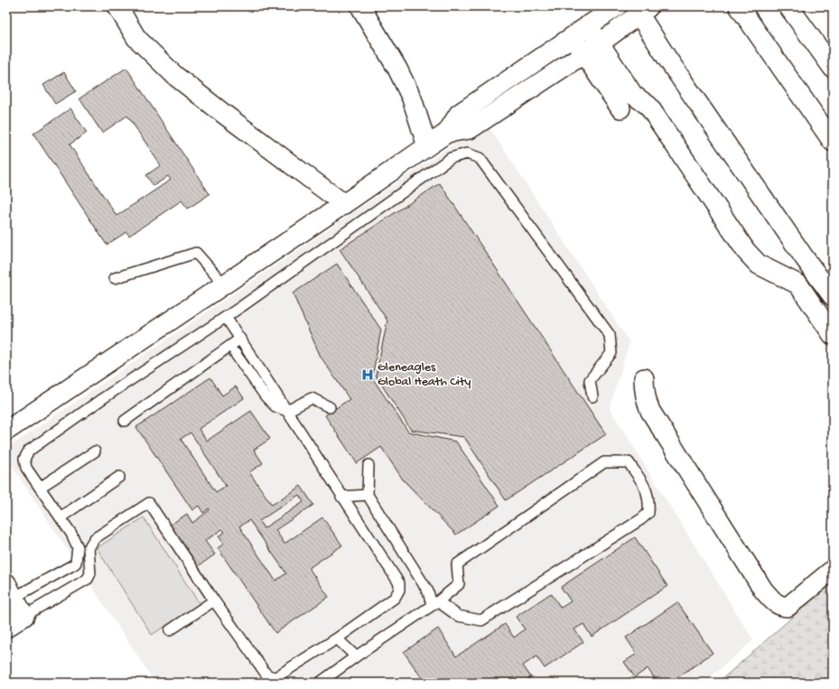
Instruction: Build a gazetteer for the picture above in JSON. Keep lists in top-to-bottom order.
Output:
{
  "places": {
    "hospital": ["Gleneagles Global Heath City"]
  }
}
